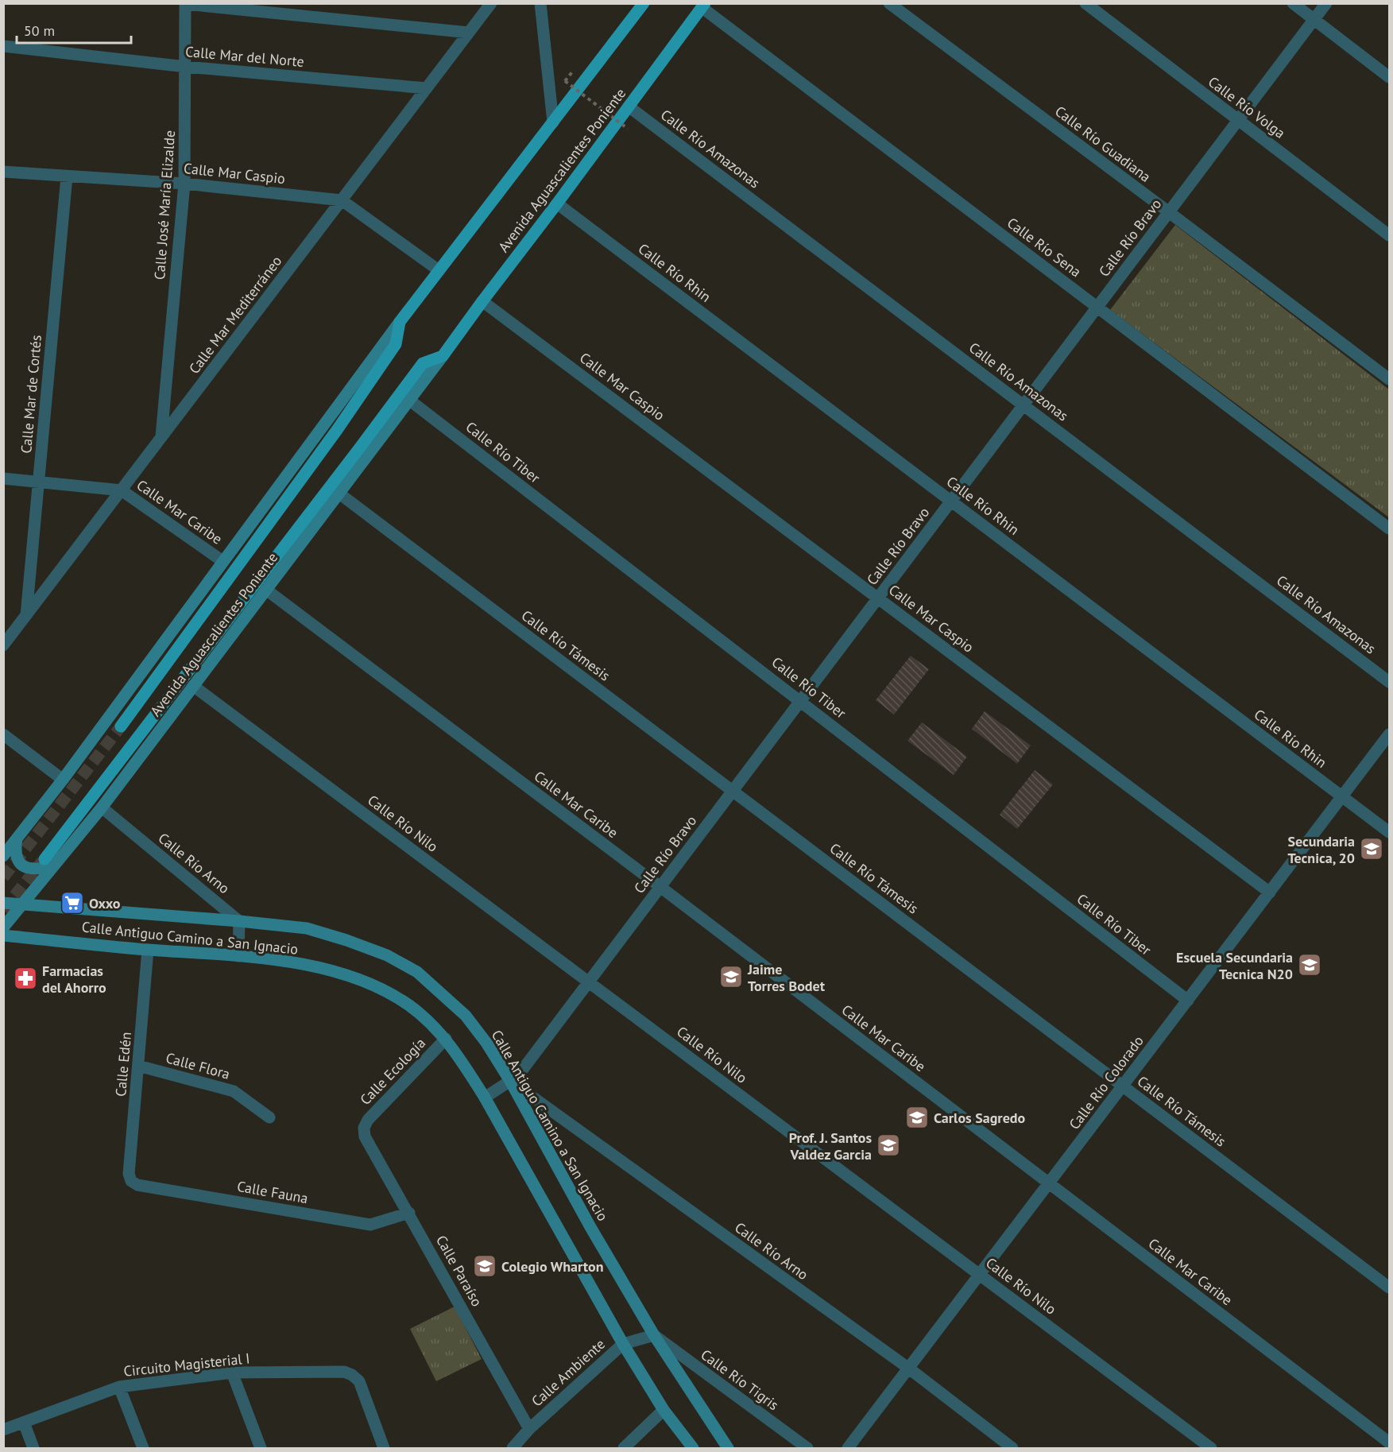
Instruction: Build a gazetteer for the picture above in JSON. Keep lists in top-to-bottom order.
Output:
{
  "streets": {
    "main road": ["Avenida Aguascalientes Poniente", "Calle Antiguo Camino a San Ignacio"],
    "street": [
      "Calle Mar del Norte",
      "Calle Río Volga",
      "Calle Río Guadiana",
      "Calle Río Amazonas",
      "Calle Mar Caspio",
      "Calle José María Elizalde",
      "Calle Río Bravo",
      "Calle Río Sena",
      "Calle Río Rhin",
      "Calle Mar Mediterráneo",
      "Calle Mar de Cortés",
      "Calle Río Tiber",
      "Calle Mar Caribe",
      "Calle Río Támesis",
      "Calle Río Nilo",
      "Calle Río Arno",
      "Calle Edén",
      "Calle Flora",
      "Calle Ecología",
      "Calle Río Colorado",
      "Calle Fauna",
      "Calle Paraíso",
      "Circuito Magisterial I",
      "Calle Ambiente",
      "Calle Río Tigris"
    ]
  },
  "crossings": [
    ["Calle Mar del Norte", "Calle José María Elizalde"],
    ["Calle Mar del Norte", "Calle Mar Mediterráneo"],
    ["Calle Río Volga", "Calle Río Bravo"],
    ["Calle Río Guadiana", "Calle Río Bravo"],
    ["Calle Río Amazonas", "Avenida Aguascalientes Poniente"],
    ["Calle Río Amazonas", "Calle Río Bravo"],
    ["Avenida Aguascalientes Poniente", "Calle Mar Caspio"],
    ["Avenida Aguascalientes Poniente", "Calle Río Sena"],
    ["Avenida Aguascalientes Poniente", "Calle Río Rhin"],
    ["Avenida Aguascalientes Poniente", "Calle Río Tiber"],
    ["Avenida Aguascalientes Poniente", "Calle Mar Caribe"],
    ["Avenida Aguascalientes Poniente", "Calle Río Támesis"],
    ["Avenida Aguascalientes Poniente", "Calle Río Nilo"],
    ["Avenida Aguascalientes Poniente", "Calle Río Arno"],
    ["Avenida Aguascalientes Poniente", "Calle Antiguo Camino a San Ignacio"],
    ["Calle Mar Caspio", "Calle José María Elizalde"],
    ["Calle Mar Caspio", "Calle Río Bravo"],
    ["Calle Mar Caspio", "Calle Mar Mediterráneo"],
    ["Calle Mar Caspio", "Calle Mar de Cortés"],
    ["Calle Mar Caspio", "Calle Río Colorado"],
    ["Calle José María Elizalde", "Calle Mar Mediterráneo"],
    ["Calle Río Bravo", "Calle Río Sena"],
    ["Calle Río Bravo", "Calle Río Rhin"],
    ["Calle Río Bravo", "Calle Río Tiber"],
    ["Calle Río Bravo", "Calle Mar Caribe"],
    ["Calle Río Bravo", "Calle Río Támesis"],
    ["Calle Río Bravo", "Calle Río Nilo"],
    ["Calle Río Bravo", "Calle Río Arno"],
    ["Calle Río Bravo", "Calle Antiguo Camino a San Ignacio"],
    ["Calle Río Rhin", "Calle Río Colorado"],
    ["Calle Mar Mediterráneo", "Calle Mar de Cortés"],
    ["Calle Mar Mediterráneo", "Calle Mar Caribe"],
    ["Calle Mar de Cortés", "Calle Mar Caribe"],
    ["Calle Río Tiber", "Calle Río Colorado"],
    ["Calle Mar Caribe", "Calle Río Colorado"],
    ["Calle Río Támesis", "Calle Río Colorado"],
    ["Calle Río Nilo", "Calle Río Colorado"],
    ["Calle Río Arno", "Calle Antiguo Camino a San Ignacio"],
    ["Calle Río Arno", "Calle Río Colorado"],
    ["Calle Antiguo Camino a San Ignacio", "Calle Edén"],
    ["Calle Antiguo Camino a San Ignacio", "Calle Ecología"],
    ["Calle Antiguo Camino a San Ignacio", "Calle Ambiente"],
    ["Calle Antiguo Camino a San Ignacio", "Calle Río Tigris"],
    ["Calle Edén", "Calle Flora"],
    ["Calle Edén", "Calle Fauna"],
    ["Calle Ecología", "Calle Paraíso"],
    ["Calle Fauna", "Calle Paraíso"],
    ["Calle Paraíso", "Calle Ambiente"],
    ["Calle Ambiente", "Calle Río Tigris"]
  ],
  "places": {
    "school or university": [
      "Secundaria Tecnica, 20",
      "Escuela Secundaria Tecnica N20",
      "Jaime Torres Bodet",
      "Carlos Sagredo",
      "Prof. J. Santos Valdez Garcia",
      "Colegio Wharton"
    ],
    "supermarket": ["Oxxo"],
    "pharmacy": ["Farmacias del Ahorro"]
  },
  "scale_bar": "50 m"
}
